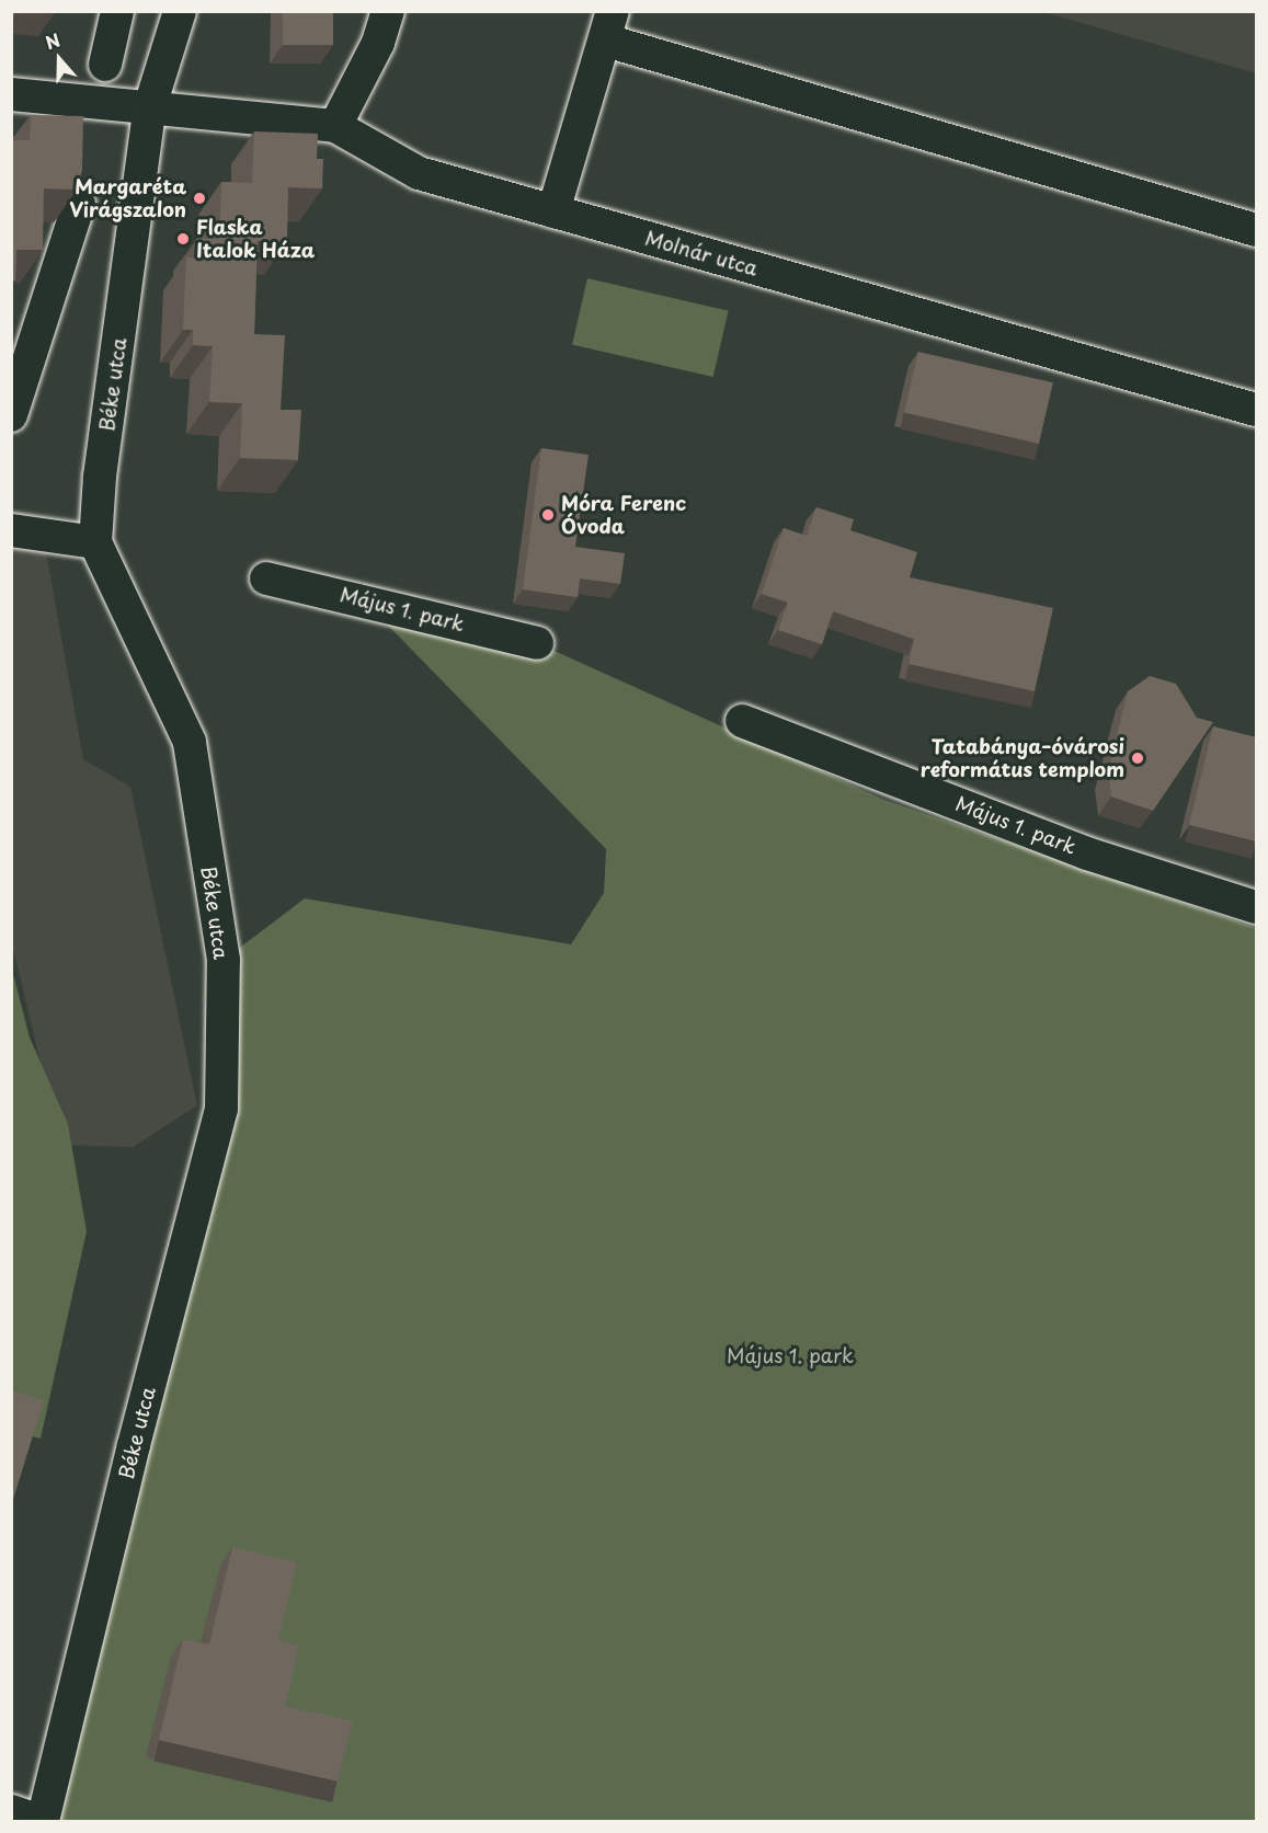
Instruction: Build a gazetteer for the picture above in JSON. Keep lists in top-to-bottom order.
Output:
{
  "streets": {
    "street": ["Molnár utca", "Béke utca", "Május 1. park"]
  },
  "crossings": [
    ["Molnár utca", "Béke utca"]
  ],
  "parks": ["Május 1. park"],
  "places": [
    "Margaréta Virágszalon",
    "Flaska Italok Háza",
    "Móra Ferenc Óvoda",
    "Tatabánya–óvárosi református templom"
  ],
  "north": "top"
}
